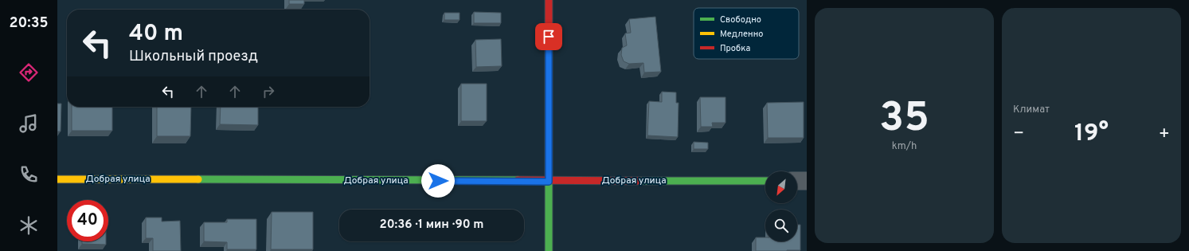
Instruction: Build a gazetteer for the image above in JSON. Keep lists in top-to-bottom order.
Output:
{
  "streets": {
    "street": ["Добрая улица"]
  },
  "legend": ["Свободно", "Медленно", "Пробка"],
  "north": "bottom left",
  "page": {
    "tabs": "20:35",
    "tile": [
      ["35", "km/h"],
      "Климат"
    ],
    "turn": ["40 m", "Школьный проезд"],
    "heat": ["−", "19°", "+"],
    "limit": "40",
    "trip": "20:36 · 1 мин · 90 m"
  }
}
